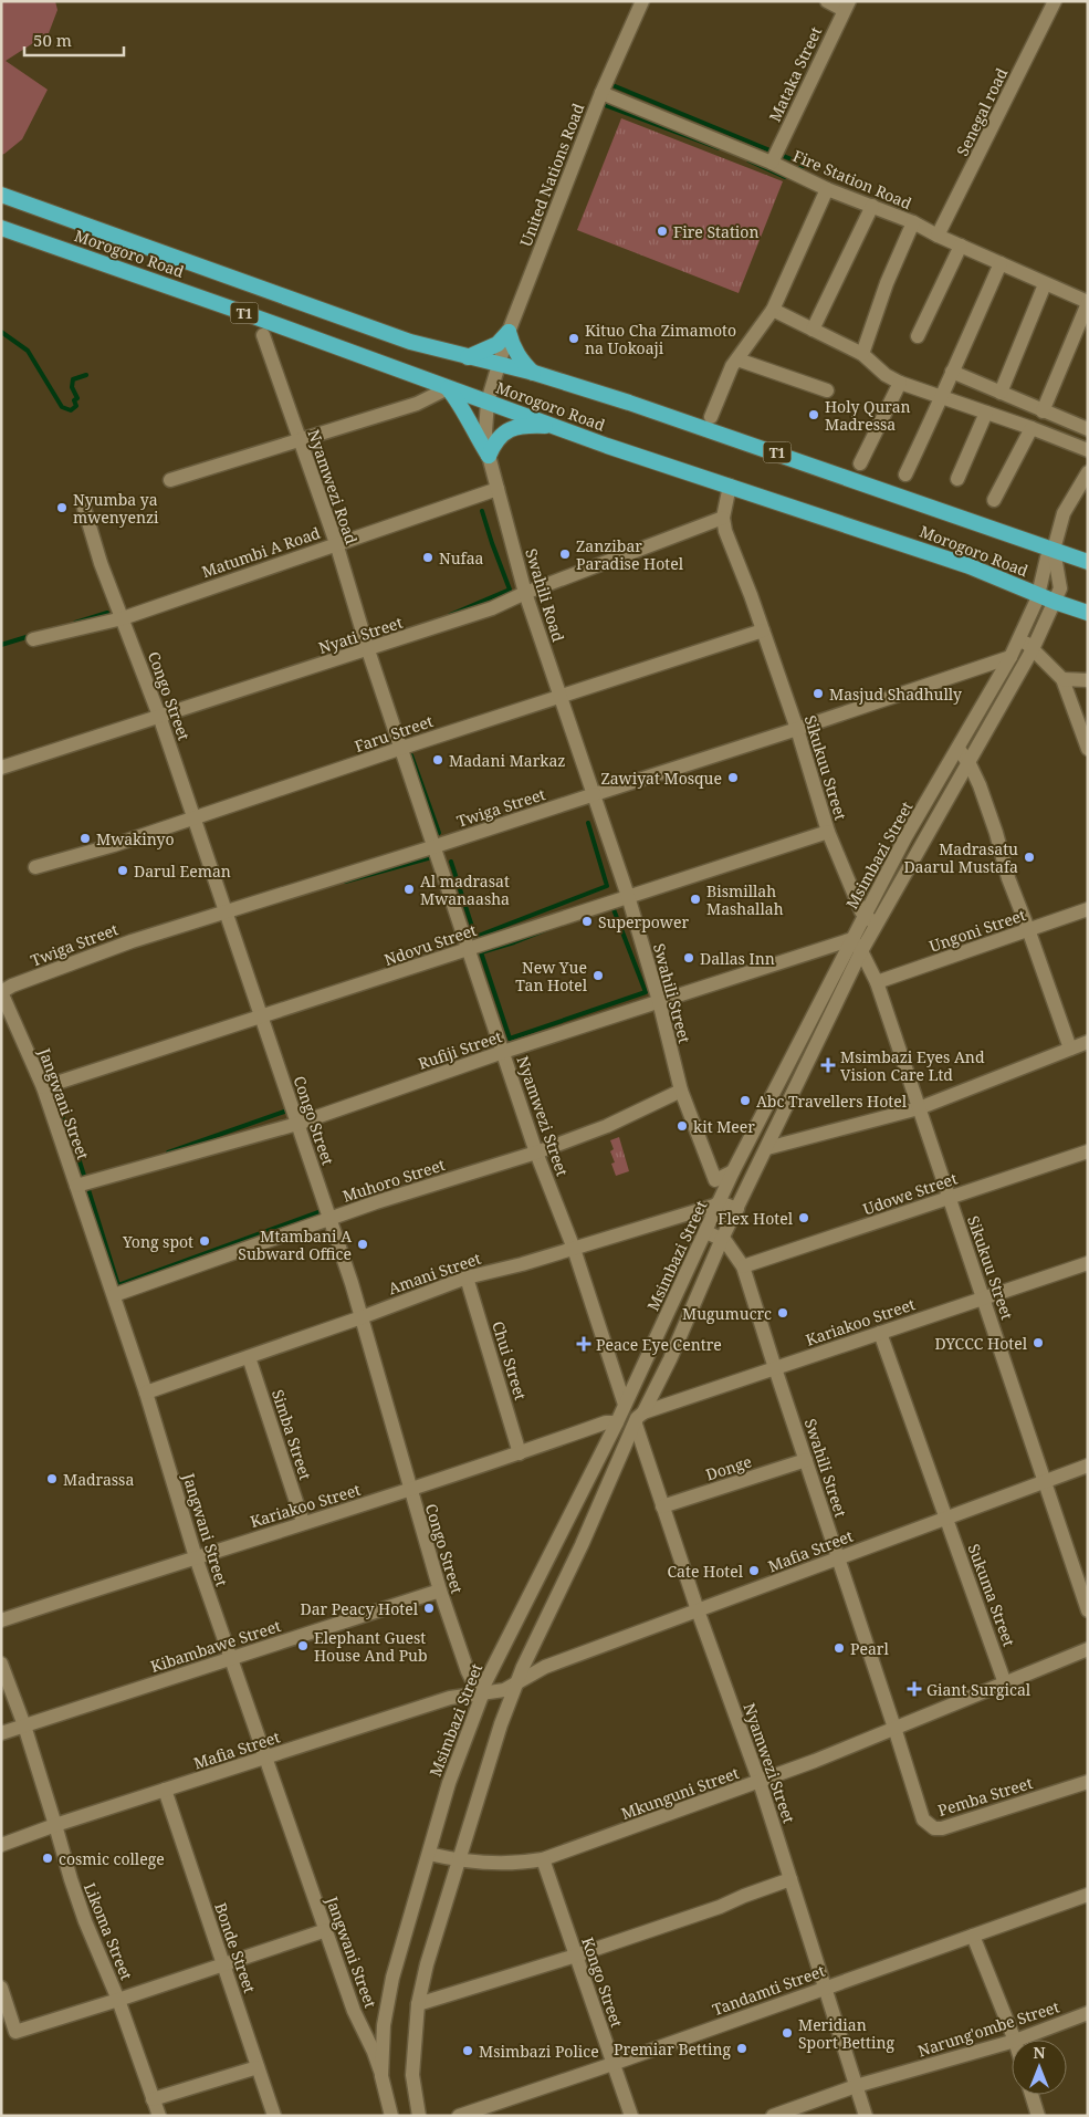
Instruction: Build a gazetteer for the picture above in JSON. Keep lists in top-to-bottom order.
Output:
{
  "streets": {
    "highway": ["Morogoro Road", "T1"],
    "street": [
      "Mataka Street",
      "Senegal road",
      "United Nations Road",
      "Fire Station Road",
      "Nyamwezi Road",
      "Matumbi A Road",
      "Swahili Road",
      "Nyati Street",
      "Congo Street",
      "Faru Street",
      "Sikukuu Street",
      "Twiga Street",
      "Msimbazi Street",
      "Ungoni Street",
      "Ndovu Street",
      "Swahili Street",
      "Rufiji Street",
      "Jangwani Street",
      "Nyamwezi Street",
      "Muhoro Street",
      "Udowe Street",
      "Amani Street",
      "Kariakoo Street",
      "Chui Street",
      "Simba Street",
      "Donge",
      "Mafia Street",
      "Sukuma Street",
      "Kibambawe Street",
      "Mkunguni Street",
      "Pemba Street",
      "Likoma Street",
      "Bonde Street",
      "Kongo Street",
      "Tandamti Street",
      "Narung'ombe Street"
    ]
  },
  "crossings": [
    ["Mataka Street", "Fire Station Road"],
    ["Senegal road", "Fire Station Road"],
    ["United Nations Road", "Fire Station Road"],
    ["United Nations Road", "Morogoro Road"],
    ["United Nations Road", "Swahili Road"],
    ["Morogoro Road", "Swahili Road"],
    ["Morogoro Road", "Sikukuu Street"],
    ["Morogoro Road", "Msimbazi Street"],
    ["Nyamwezi Road", "Matumbi A Road"],
    ["Nyamwezi Road", "Nyati Street"],
    ["Nyamwezi Road", "Nyamwezi Street"],
    ["Matumbi A Road", "Swahili Road"],
    ["Matumbi A Road", "Congo Street"],
    ["Swahili Road", "Nyati Street"],
    ["Swahili Road", "Faru Street"],
    ["Swahili Road", "Twiga Street"],
    ["Swahili Road", "Swahili Street"],
    ["Nyati Street", "Congo Street"],
    ["Nyati Street", "Sikukuu Street"],
    ["Nyati Street", "Nyamwezi Street"],
    ["Congo Street", "Faru Street"],
    ["Congo Street", "Twiga Street"],
    ["Congo Street", "Msimbazi Street"],
    ["Congo Street", "Ndovu Street"],
    ["Congo Street", "Rufiji Street"],
    ["Congo Street", "Muhoro Street"],
    ["Congo Street", "Amani Street"],
    ["Congo Street", "Kariakoo Street"],
    ["Congo Street", "Mafia Street"],
    ["Congo Street", "Kibambawe Street"],
    ["Faru Street", "Sikukuu Street"],
    ["Faru Street", "Nyamwezi Street"],
    ["Sikukuu Street", "Twiga Street"],
    ["Sikukuu Street", "Msimbazi Street"],
    ["Sikukuu Street", "Ungoni Street"],
    ["Sikukuu Street", "Ndovu Street"],
    ["Sikukuu Street", "Rufiji Street"],
    ["Sikukuu Street", "Udowe Street"],
    ["Sikukuu Street", "Kariakoo Street"],
    ["Sikukuu Street", "Mafia Street"],
    ["Twiga Street", "Msimbazi Street"],
    ["Twiga Street", "Swahili Street"],
    ["Twiga Street", "Jangwani Street"],
    ["Twiga Street", "Nyamwezi Street"],
    ["Msimbazi Street", "Swahili Street"],
    ["Msimbazi Street", "Rufiji Street"],
    ["Msimbazi Street", "Jangwani Street"],
    ["Msimbazi Street", "Nyamwezi Street"],
    ["Msimbazi Street", "Amani Street"],
    ["Msimbazi Street", "Kariakoo Street"],
    ["Msimbazi Street", "Mafia Street"],
    ["Msimbazi Street", "Mkunguni Street"],
    ["Ndovu Street", "Swahili Street"],
    ["Ndovu Street", "Jangwani Street"],
    ["Ndovu Street", "Nyamwezi Street"],
    ["Swahili Street", "Rufiji Street"],
    ["Swahili Street", "Muhoro Street"],
    ["Swahili Street", "Udowe Street"],
    ["Swahili Street", "Kariakoo Street"],
    ["Swahili Street", "Donge"],
    ["Swahili Street", "Mafia Street"],
    ["Swahili Street", "Mkunguni Street"],
    ["Swahili Street", "Pemba Street"],
    ["Rufiji Street", "Jangwani Street"],
    ["Rufiji Street", "Nyamwezi Street"],
    ["Jangwani Street", "Muhoro Street"],
    ["Jangwani Street", "Amani Street"],
    ["Jangwani Street", "Kariakoo Street"],
    ["Jangwani Street", "Mafia Street"],
    ["Jangwani Street", "Kibambawe Street"],
    ["Nyamwezi Street", "Muhoro Street"],
    ["Nyamwezi Street", "Amani Street"],
    ["Nyamwezi Street", "Kariakoo Street"],
    ["Nyamwezi Street", "Donge"],
    ["Nyamwezi Street", "Mafia Street"],
    ["Nyamwezi Street", "Mkunguni Street"],
    ["Nyamwezi Street", "Tandamti Street"],
    ["Nyamwezi Street", "Narung'ombe Street"],
    ["Amani Street", "Chui Street"],
    ["Amani Street", "Simba Street"],
    ["Kariakoo Street", "Chui Street"],
    ["Kariakoo Street", "Simba Street"],
    ["Kariakoo Street", "Sukuma Street"],
    ["Mafia Street", "Sukuma Street"],
    ["Mafia Street", "Likoma Street"],
    ["Mafia Street", "Bonde Street"],
    ["Sukuma Street", "Mkunguni Street"],
    ["Kibambawe Street", "Likoma Street"],
    ["Mkunguni Street", "Pemba Street"],
    ["Mkunguni Street", "Kongo Street"],
    ["Kongo Street", "Tandamti Street"]
  ],
  "places": {
    "other": [
      "Fire Station",
      "Kituo Cha Zimamoto na Uokoaji",
      "Holy Quran Madressa",
      "Nyumba ya mwenyenzi",
      "Zanzibar Paradise Hotel",
      "Nufaa",
      "Masjud Shadhully",
      "Madani Markaz",
      "Zawiyat Mosque",
      "Mwakinyo",
      "Madrasatu Daarul Mustafa",
      "Darul Eeman",
      "Al madrasat Mwanaasha",
      "Bismillah Mashallah",
      "Superpower",
      "Dallas Inn",
      "New Yue Tan Hotel",
      "Abc Travellers Hotel",
      "kit Meer",
      "Flex Hotel",
      "Yong spot",
      "Mtambani A Subward Office",
      "Mugumucrc",
      "DYCCC Hotel",
      "Madrassa",
      "Cate Hotel",
      "Dar Peacy Hotel",
      "Elephant Guest House And Pub",
      "Pearl",
      "cosmic college",
      "Meridian Sport Betting",
      "Premiar Betting",
      "Msimbazi Police"
    ],
    "health": ["Msimbazi Eyes And Vision Care Ltd", "Peace Eye Centre", "Giant Surgical"]
  },
  "scale_bar": "50 m",
  "north": "top"
}
